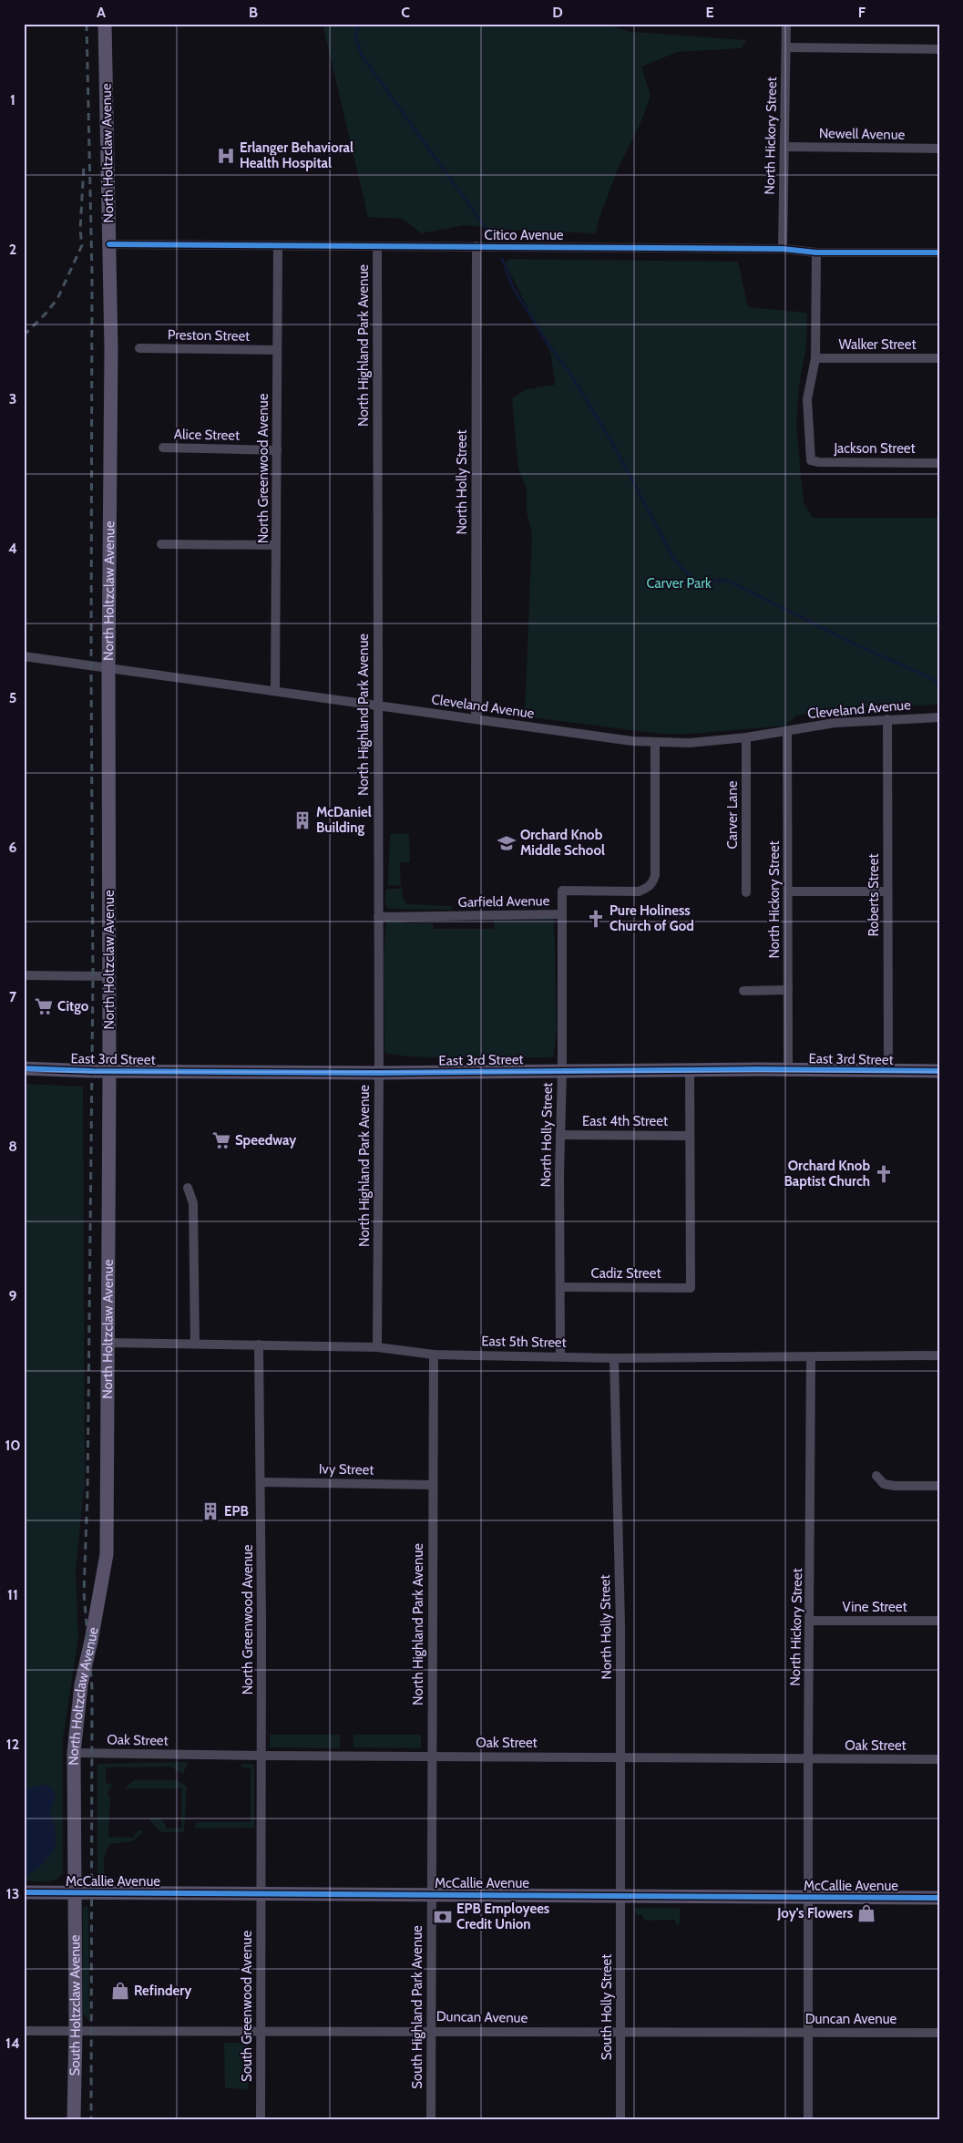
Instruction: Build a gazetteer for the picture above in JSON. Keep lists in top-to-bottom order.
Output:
{
  "streets": {
    "main road": [
      "North Holtzclaw Avenue",
      "East 3rd Street",
      "McCallie Avenue",
      "South Holtzclaw Avenue"
    ],
    "street": [
      "Newell Avenue",
      "North Hickory Street",
      "Citico Avenue",
      "Preston Street",
      "Walker Street",
      "North Highland Park Avenue",
      "Alice Street",
      "Jackson Street",
      "North Greenwood Avenue",
      "North Holly Street",
      "Cleveland Avenue",
      "Carver Lane",
      "Roberts Street",
      "Garfield Avenue",
      "East 4th Street",
      "Cadiz Street",
      "East 5th Street",
      "Ivy Street",
      "Vine Street",
      "Oak Street",
      "South Greenwood Avenue",
      "South Highland Park Avenue",
      "South Holly Street",
      "Duncan Avenue"
    ]
  },
  "crossings": [
    ["Newell Avenue", "North Hickory Street"],
    ["North Hickory Street", "Citico Avenue"],
    ["North Hickory Street", "Cleveland Avenue"],
    ["North Hickory Street", "East 3rd Street"],
    ["North Hickory Street", "East 5th Street"],
    ["North Hickory Street", "Vine Street"],
    ["North Hickory Street", "Oak Street"],
    ["North Hickory Street", "McCallie Avenue"],
    ["North Hickory Street", "Duncan Avenue"],
    ["North Holtzclaw Avenue", "Citico Avenue"],
    ["North Holtzclaw Avenue", "Cleveland Avenue"],
    ["North Holtzclaw Avenue", "East 3rd Street"],
    ["North Holtzclaw Avenue", "East 5th Street"],
    ["North Holtzclaw Avenue", "Oak Street"],
    ["North Holtzclaw Avenue", "McCallie Avenue"],
    ["North Holtzclaw Avenue", "South Holtzclaw Avenue"],
    ["Citico Avenue", "North Highland Park Avenue"],
    ["Citico Avenue", "North Greenwood Avenue"],
    ["Citico Avenue", "North Holly Street"],
    ["Preston Street", "North Greenwood Avenue"],
    ["Walker Street", "Jackson Street"],
    ["North Highland Park Avenue", "Cleveland Avenue"],
    ["North Highland Park Avenue", "Garfield Avenue"],
    ["North Highland Park Avenue", "East 3rd Street"],
    ["North Highland Park Avenue", "East 5th Street"],
    ["North Highland Park Avenue", "Ivy Street"],
    ["North Highland Park Avenue", "Oak Street"],
    ["North Highland Park Avenue", "McCallie Avenue"],
    ["North Highland Park Avenue", "South Highland Park Avenue"],
    ["Alice Street", "North Greenwood Avenue"],
    ["North Greenwood Avenue", "Cleveland Avenue"],
    ["North Greenwood Avenue", "East 5th Street"],
    ["North Greenwood Avenue", "Ivy Street"],
    ["North Greenwood Avenue", "Oak Street"],
    ["North Greenwood Avenue", "McCallie Avenue"],
    ["North Greenwood Avenue", "South Greenwood Avenue"],
    ["North Holly Street", "Cleveland Avenue"],
    ["North Holly Street", "Garfield Avenue"],
    ["North Holly Street", "East 3rd Street"],
    ["North Holly Street", "East 4th Street"],
    ["North Holly Street", "Cadiz Street"],
    ["North Holly Street", "East 5th Street"],
    ["North Holly Street", "Oak Street"],
    ["North Holly Street", "McCallie Avenue"],
    ["North Holly Street", "South Holly Street"],
    ["Cleveland Avenue", "Carver Lane"],
    ["Cleveland Avenue", "Roberts Street"],
    ["Cleveland Avenue", "Garfield Avenue"],
    ["Roberts Street", "East 3rd Street"],
    ["East 4th Street", "Cadiz Street"],
    ["McCallie Avenue", "South Holtzclaw Avenue"],
    ["McCallie Avenue", "South Greenwood Avenue"],
    ["McCallie Avenue", "South Highland Park Avenue"],
    ["McCallie Avenue", "South Holly Street"],
    ["South Holtzclaw Avenue", "Duncan Avenue"],
    ["South Greenwood Avenue", "Duncan Avenue"],
    ["South Highland Park Avenue", "Duncan Avenue"],
    ["South Holly Street", "Duncan Avenue"]
  ],
  "parks": ["Carver Park"],
  "places": {
    "hospital": ["Erlanger Behavioral Health Hospital"],
    "building": ["McDaniel Building", "EPB"],
    "school or university": ["Orchard Knob Middle School"],
    "church": ["Pure Holiness Church of God", "Orchard Knob Baptist Church"],
    "supermarket": ["Citgo", "Speedway"],
    "shop": ["Joy's Flowers", "Refindery"],
    "bank": ["EPB Employees Credit Union"]
  },
  "grid": {
    "columns": [
      "A",
      "B",
      "C",
      "D",
      "E",
      "F"
    ],
    "rows": [
      "1",
      "2",
      "3",
      "4",
      "5",
      "6",
      "7",
      "8",
      "9",
      "10",
      "11",
      "12",
      "13",
      "14"
    ]
  }
}
